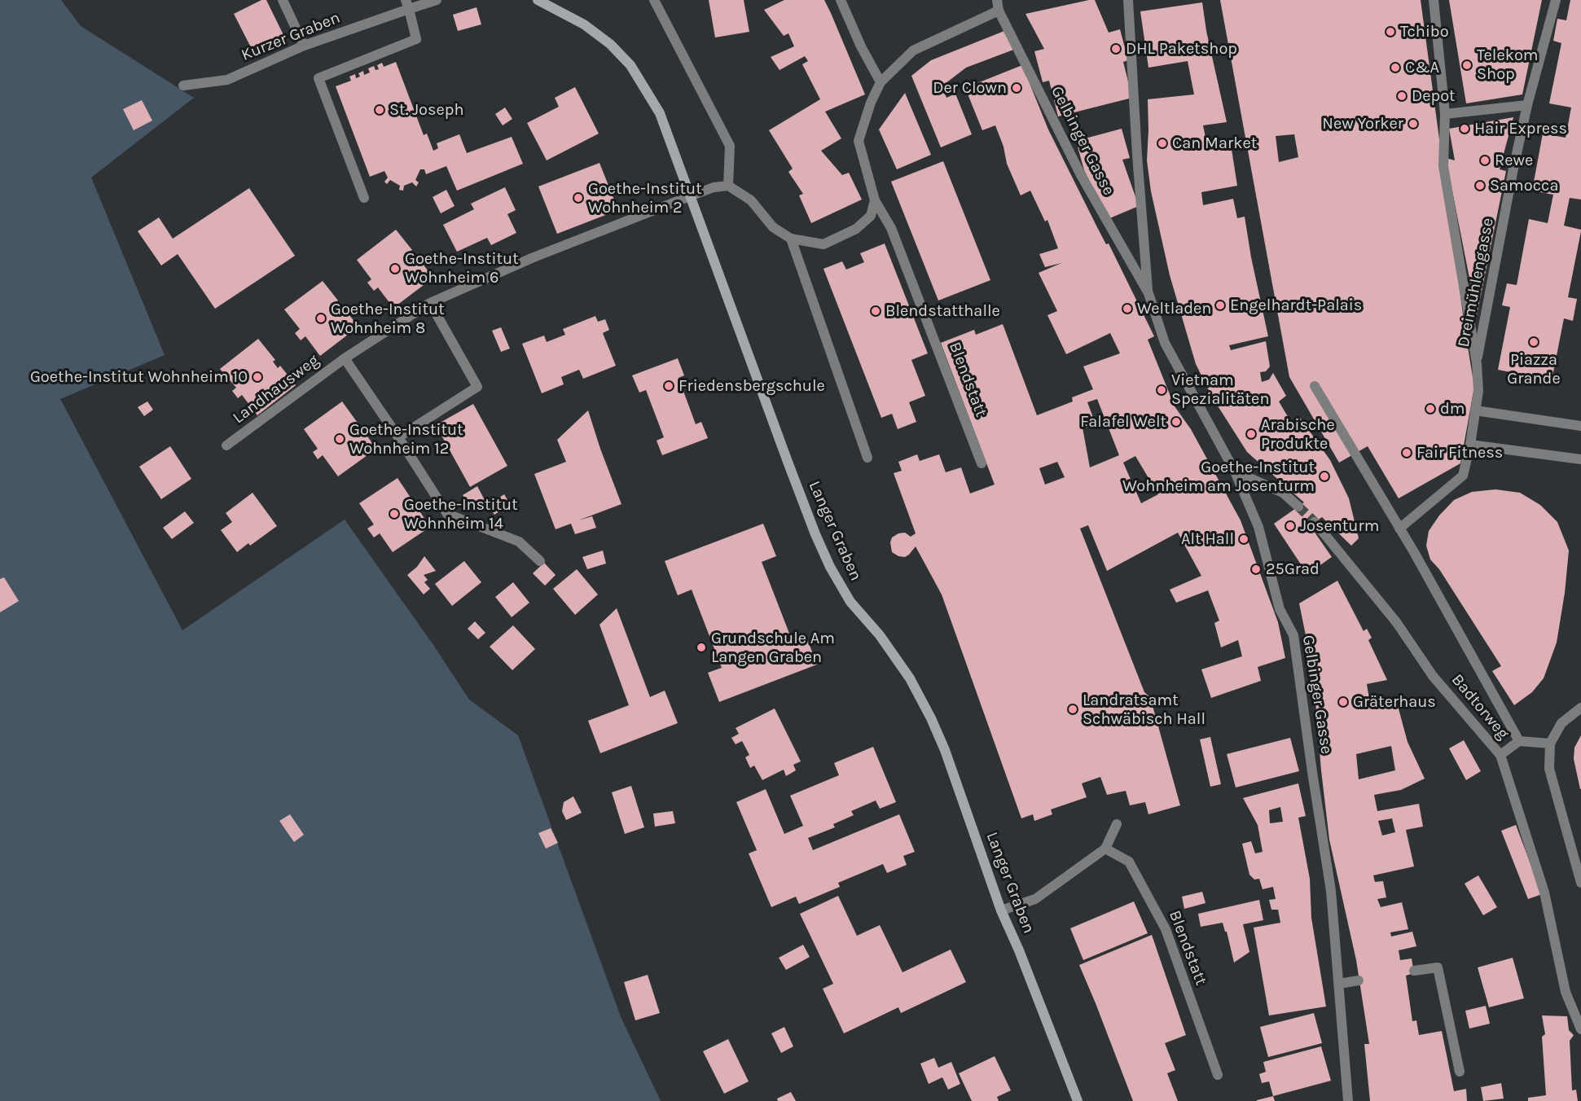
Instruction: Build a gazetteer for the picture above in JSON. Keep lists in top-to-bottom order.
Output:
{
  "streets": {
    "main road": ["Langer Graben"],
    "street": [
      "Kurzer Graben",
      "Gelbinger Gasse",
      "Dreimühlengasse",
      "Blendstatt",
      "Landhausweg",
      "Badtorweg"
    ]
  },
  "crossings": [
    ["Landhausweg", "Langer Graben"]
  ],
  "places": [
    "Tchibo",
    "DHL Paketshop",
    "Telekom Shop",
    "C&A",
    "Der Clown",
    "Depot",
    "St. Joseph",
    "New Yorker",
    "Hair Express",
    "Can Market",
    "Rewe",
    "Samocca",
    "Goethe-Institut Wohnheim 2",
    "Goethe-Institut Wohnheim 6",
    "Engelhardt-Palais",
    "Weltladen",
    "Blendstatthalle",
    "Goethe-Institut Wohnheim 8",
    "Piazza Grande",
    "Goethe-Institut Wohnheim 10",
    "Friedensbergschule",
    "Vietnam Spezialitäten",
    "dm",
    "Falafel Welt",
    "Arabische Produkte",
    "Goethe-Institut Wohnheim 12",
    "Fair Fitness",
    "Goethe-Institut Wohnheim am Josenturm",
    "Goethe-Institut Wohnheim 14",
    "Josenturm",
    "Alt Hall",
    "25Grad",
    "Grundschule Am Langen Graben",
    "Gräterhaus",
    "Landratsamt Schwäbisch Hall"
  ]
}
